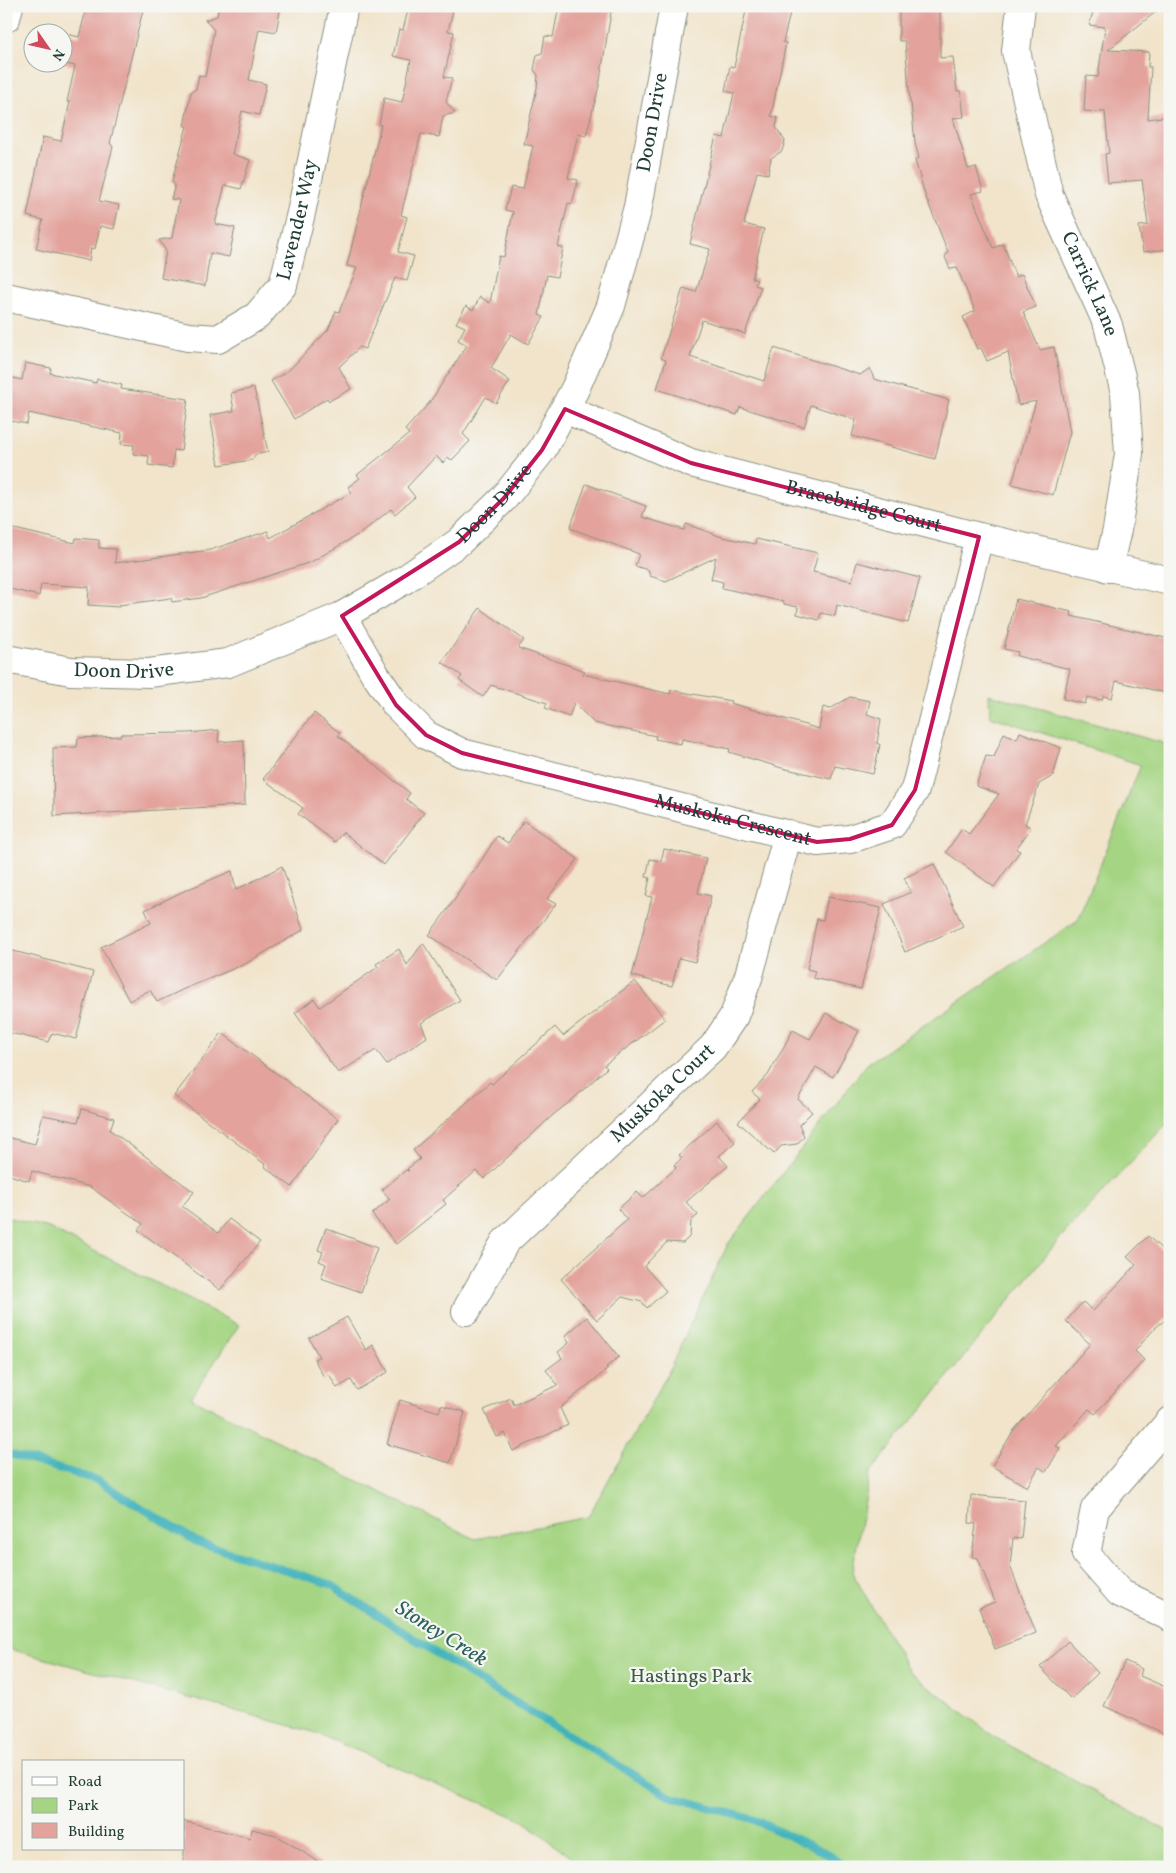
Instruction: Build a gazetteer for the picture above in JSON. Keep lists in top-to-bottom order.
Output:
{
  "streets": {
    "street": [
      "Doon Drive",
      "Lavender Way",
      "Carrick Lane",
      "Bracebridge Court",
      "Muskoka Crescent",
      "Muskoka Court"
    ]
  },
  "crossings": [
    ["Doon Drive", "Bracebridge Court"],
    ["Doon Drive", "Muskoka Crescent"],
    ["Carrick Lane", "Bracebridge Court"],
    ["Bracebridge Court", "Muskoka Crescent"],
    ["Muskoka Crescent", "Muskoka Court"]
  ],
  "water": ["Stoney Creek"],
  "parks": ["Hastings Park"],
  "legend": ["Road", "Park", "Building"],
  "north": "bottom right"
}
